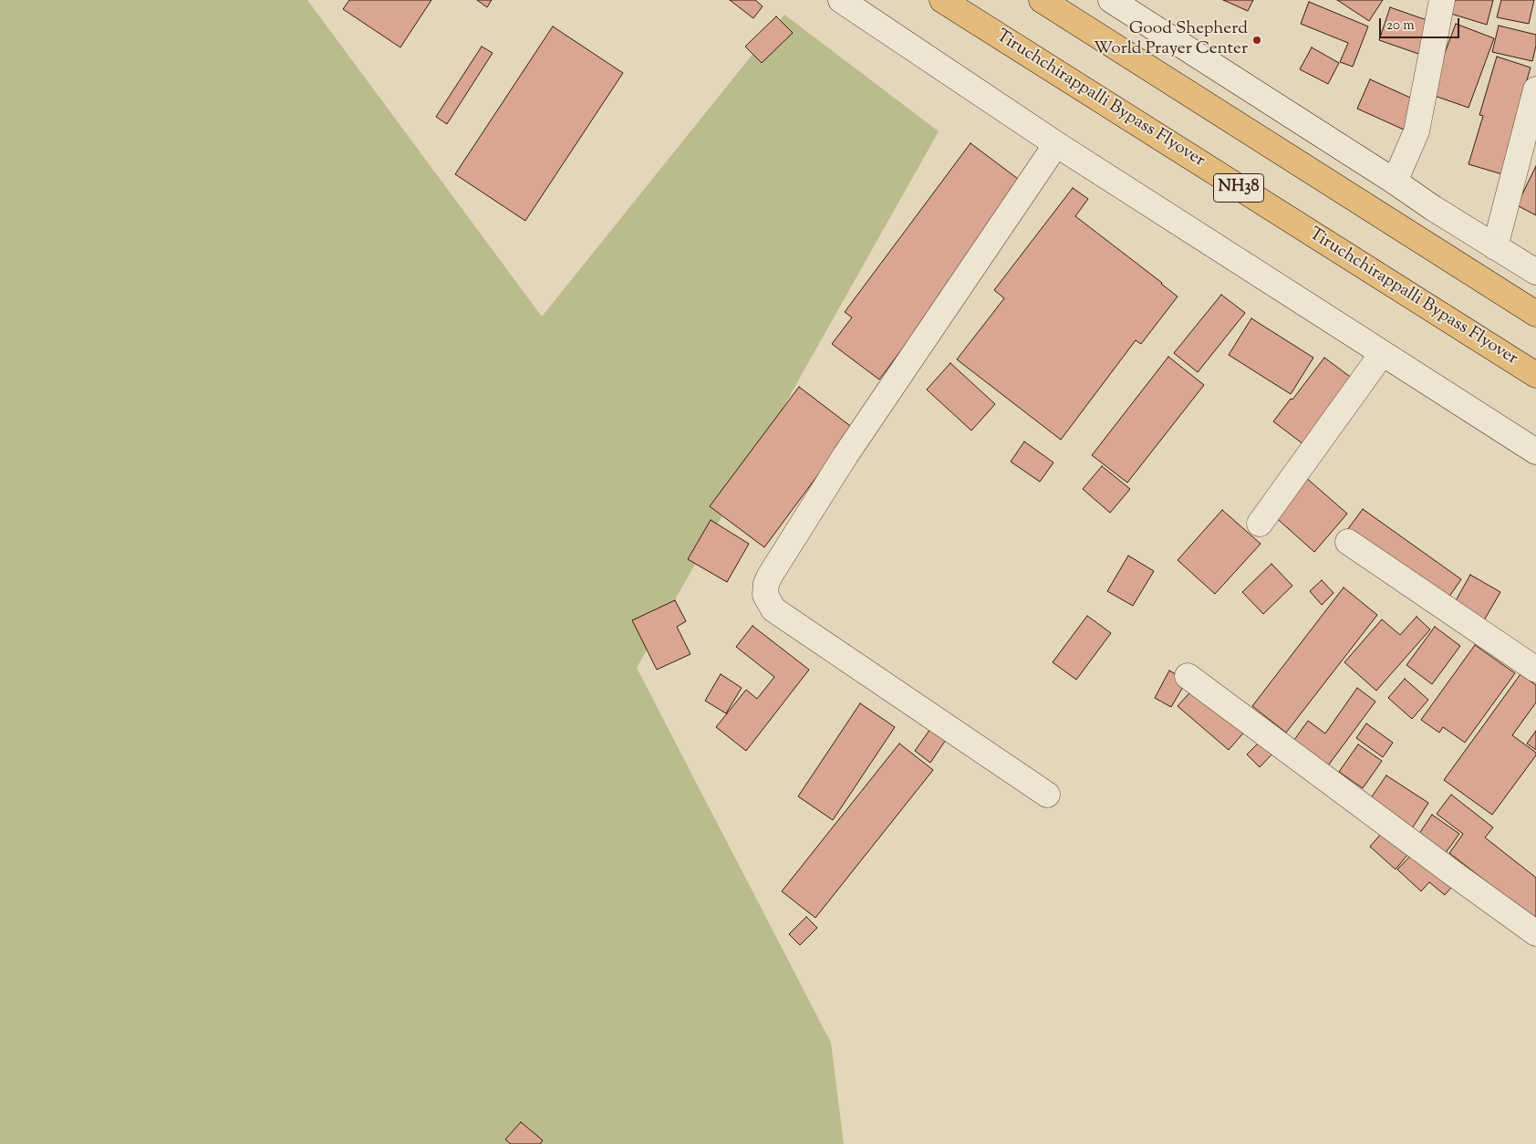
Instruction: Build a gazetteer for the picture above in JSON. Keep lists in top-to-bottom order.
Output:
{
  "streets": {
    "highway": ["Tiruchchirappalli Bypass Flyover", "NH38"]
  },
  "places": ["Good Shepherd World Prayer Center"],
  "scale_bar": "20 m"
}
